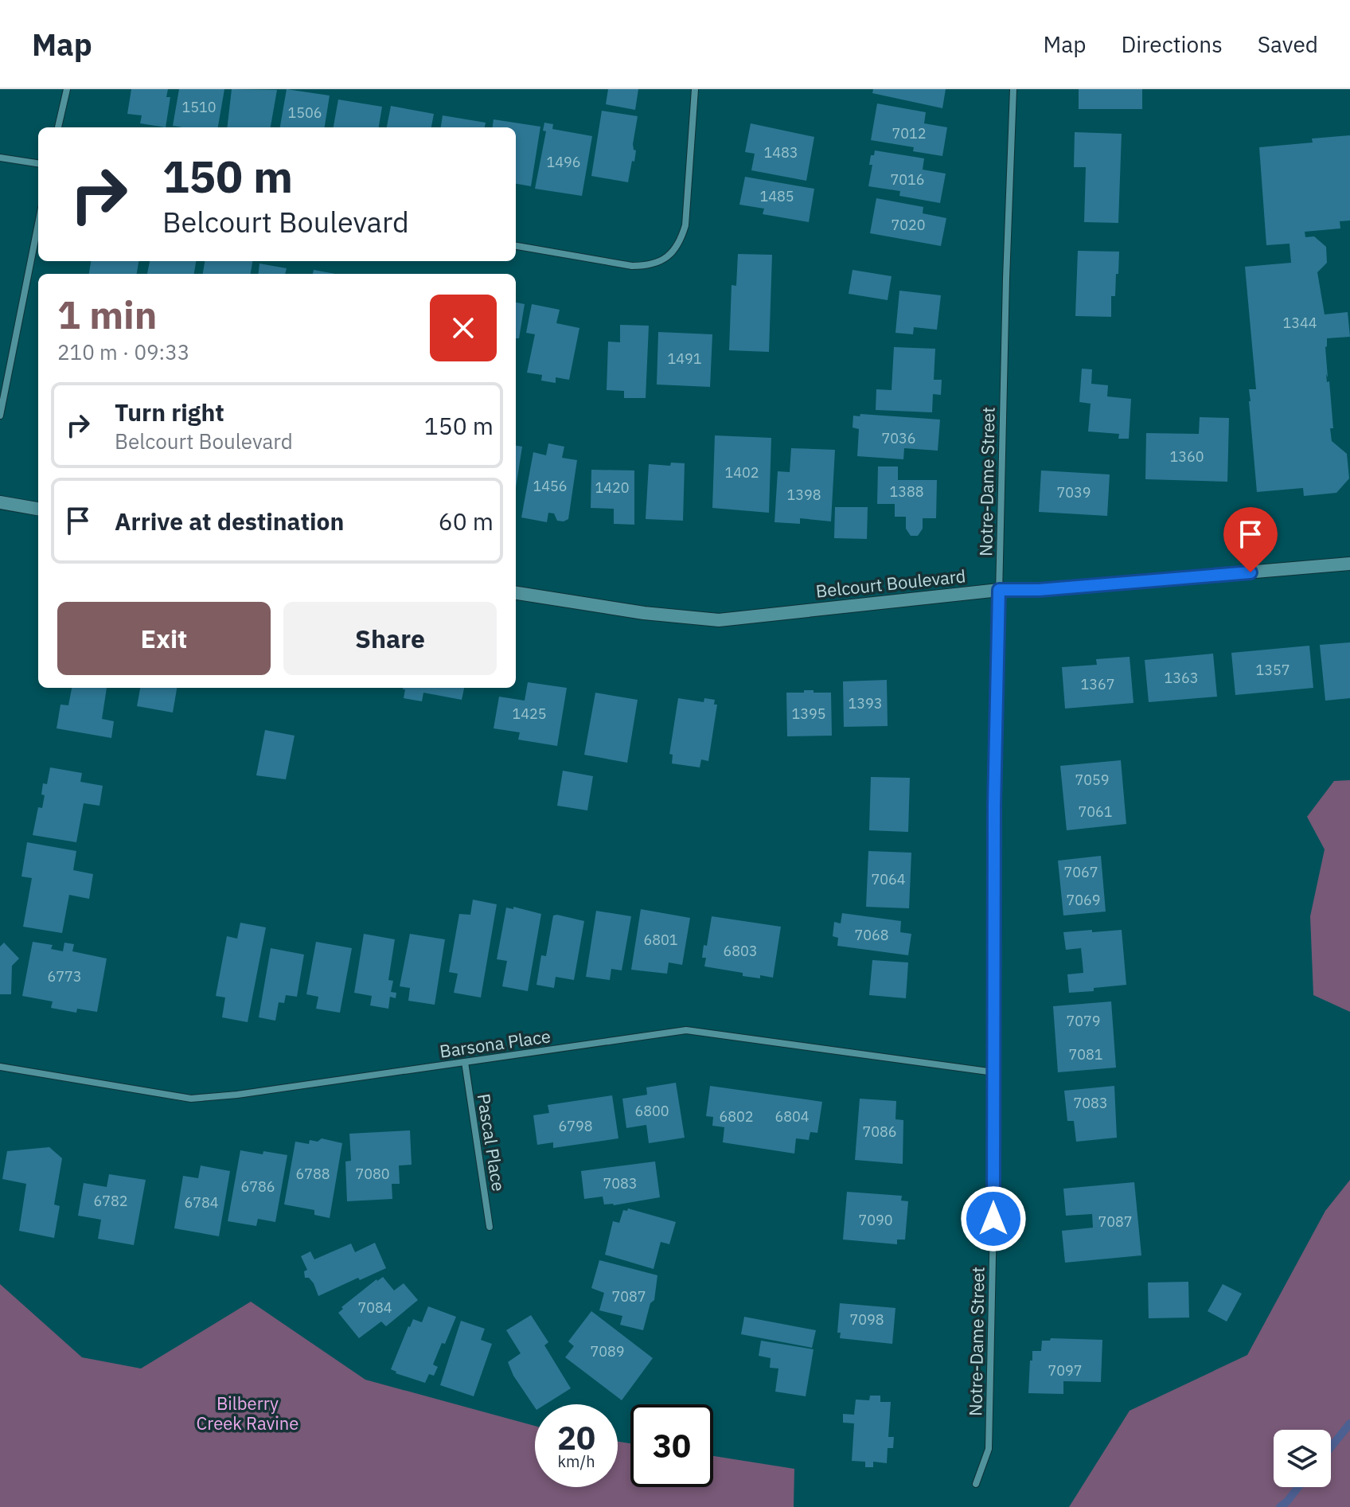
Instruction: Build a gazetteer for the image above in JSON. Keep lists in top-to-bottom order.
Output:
{
  "streets": {
    "street": [
      "Notre-Dame Street",
      "Belcourt Boulevard",
      "Barsona Place",
      "Pascal Place"
    ]
  },
  "crossings": [
    ["Notre-Dame Street", "Belcourt Boulevard"],
    ["Notre-Dame Street", "Barsona Place"],
    ["Barsona Place", "Pascal Place"]
  ],
  "parks": ["Bilberry Creek Ravine"],
  "house_numbers": [
    "1510",
    "1506",
    "7012",
    "1483",
    "1496",
    "7016",
    "1485",
    "7020",
    "1344",
    "1491",
    "7036",
    "1360",
    "1402",
    "1456",
    "1420",
    "1388",
    "7039",
    "1398",
    "1357",
    "1363",
    "1367",
    "1393",
    "1425",
    "1395",
    "7059",
    "7061",
    "7067",
    "7064",
    "7069",
    "7068",
    "6801",
    "6803",
    "6773",
    "7079",
    "7081",
    "7083",
    "6800",
    "6802",
    "6804",
    "6798",
    "7086",
    "6788",
    "7080",
    "7083",
    "6786",
    "6782",
    "6784",
    "7090",
    "7087",
    "7087",
    "7084",
    "7098",
    "7089",
    "7097"
  ],
  "page": {
    "header": "Map",
    "nav": ["Map", "Directions", "Saved"],
    "turn": ["150 m", "Belcourt Boulevard"],
    "heading": ["1 min", "210 m · 09:33"],
    "list": [
      {
        "name": "Turn right",
        "note": "Belcourt Boulevard",
        "value": "150 m"
      },
      {
        "name": "Arrive at destination",
        "value": "60 m"
      }
    ],
    "buttons": ["Exit", "Share"],
    "speed": "20 km/h",
    "limit": "30"
  }
}
